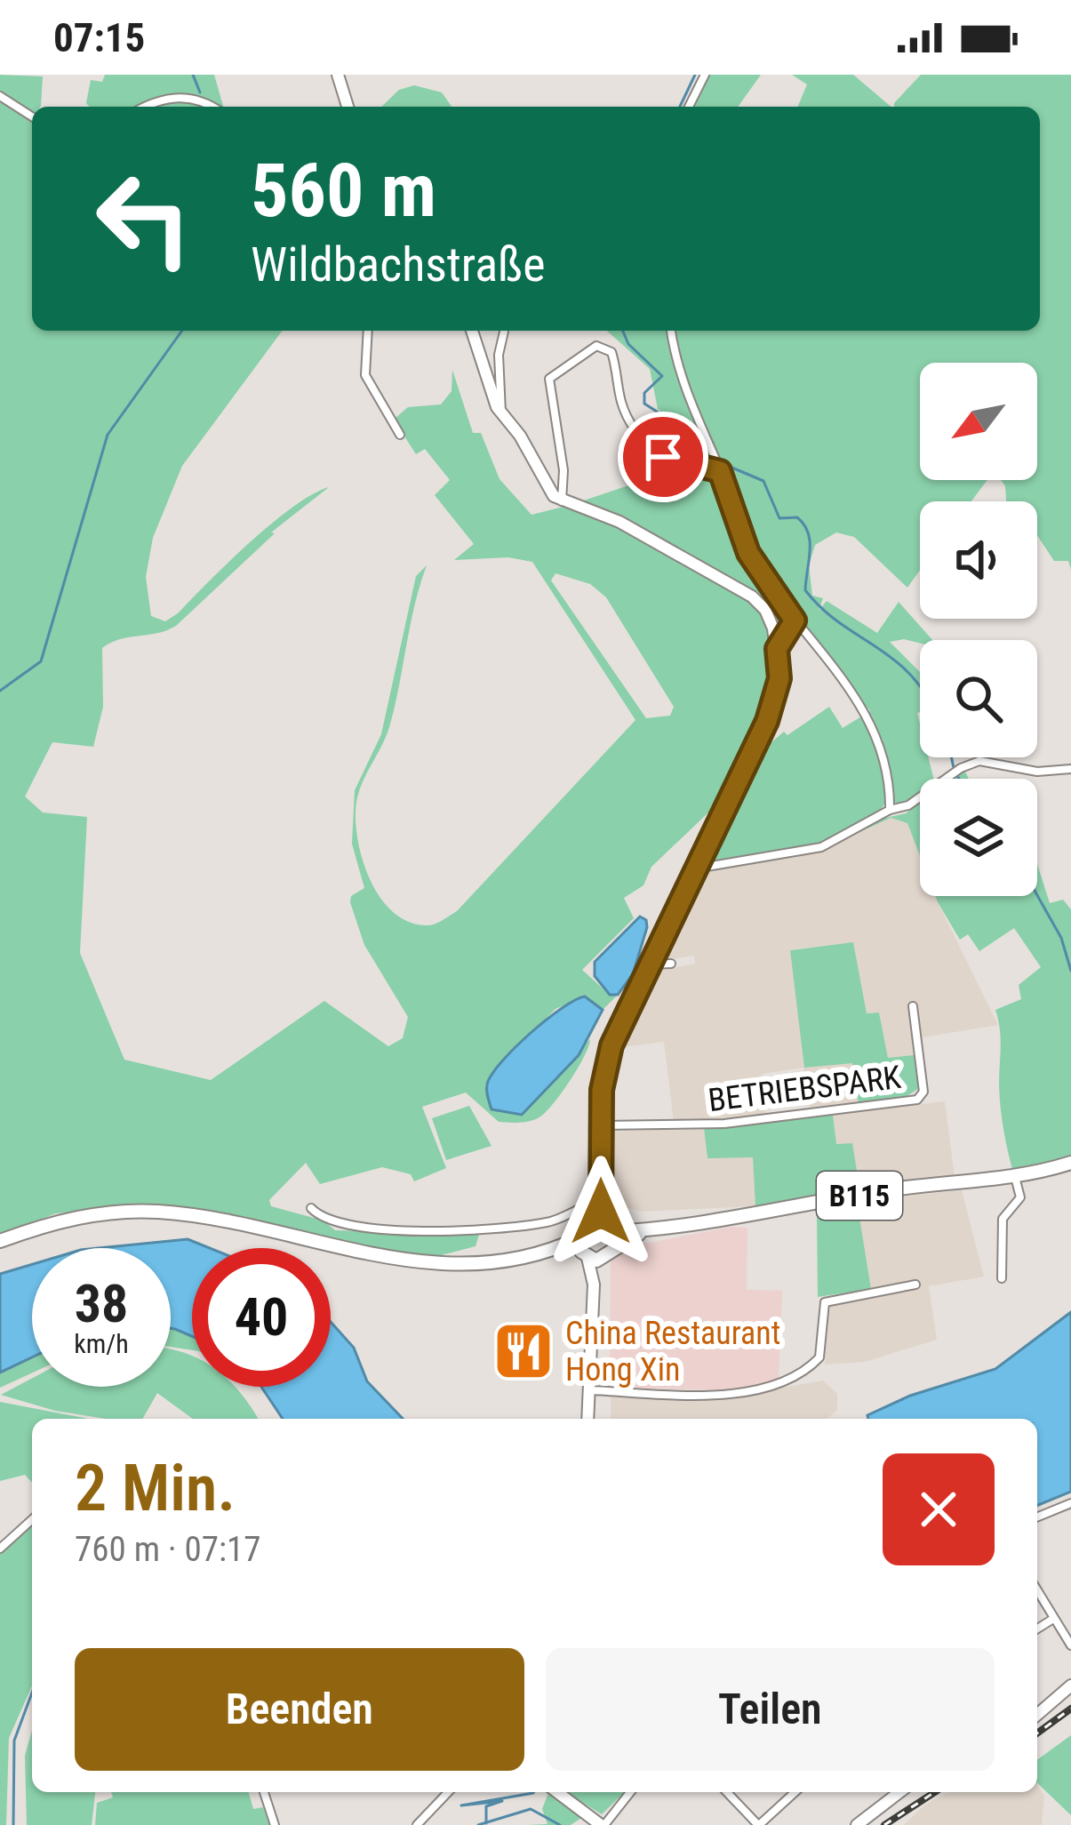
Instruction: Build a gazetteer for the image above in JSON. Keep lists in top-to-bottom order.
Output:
{
  "streets": {
    "main road": ["B115"],
    "street": ["BETRIEBSPARK"]
  },
  "places": {
    "restaurant": ["China Restaurant Hong Xin"]
  },
  "north": "bottom left",
  "page": {
    "status": "07:15",
    "turn": ["560 m", "Wildbachstraße"],
    "speed": "38 km/h",
    "limit": "40",
    "heading": ["2 Min.", "760 m · 07:17"],
    "buttons": ["Beenden", "Teilen"]
  }
}
